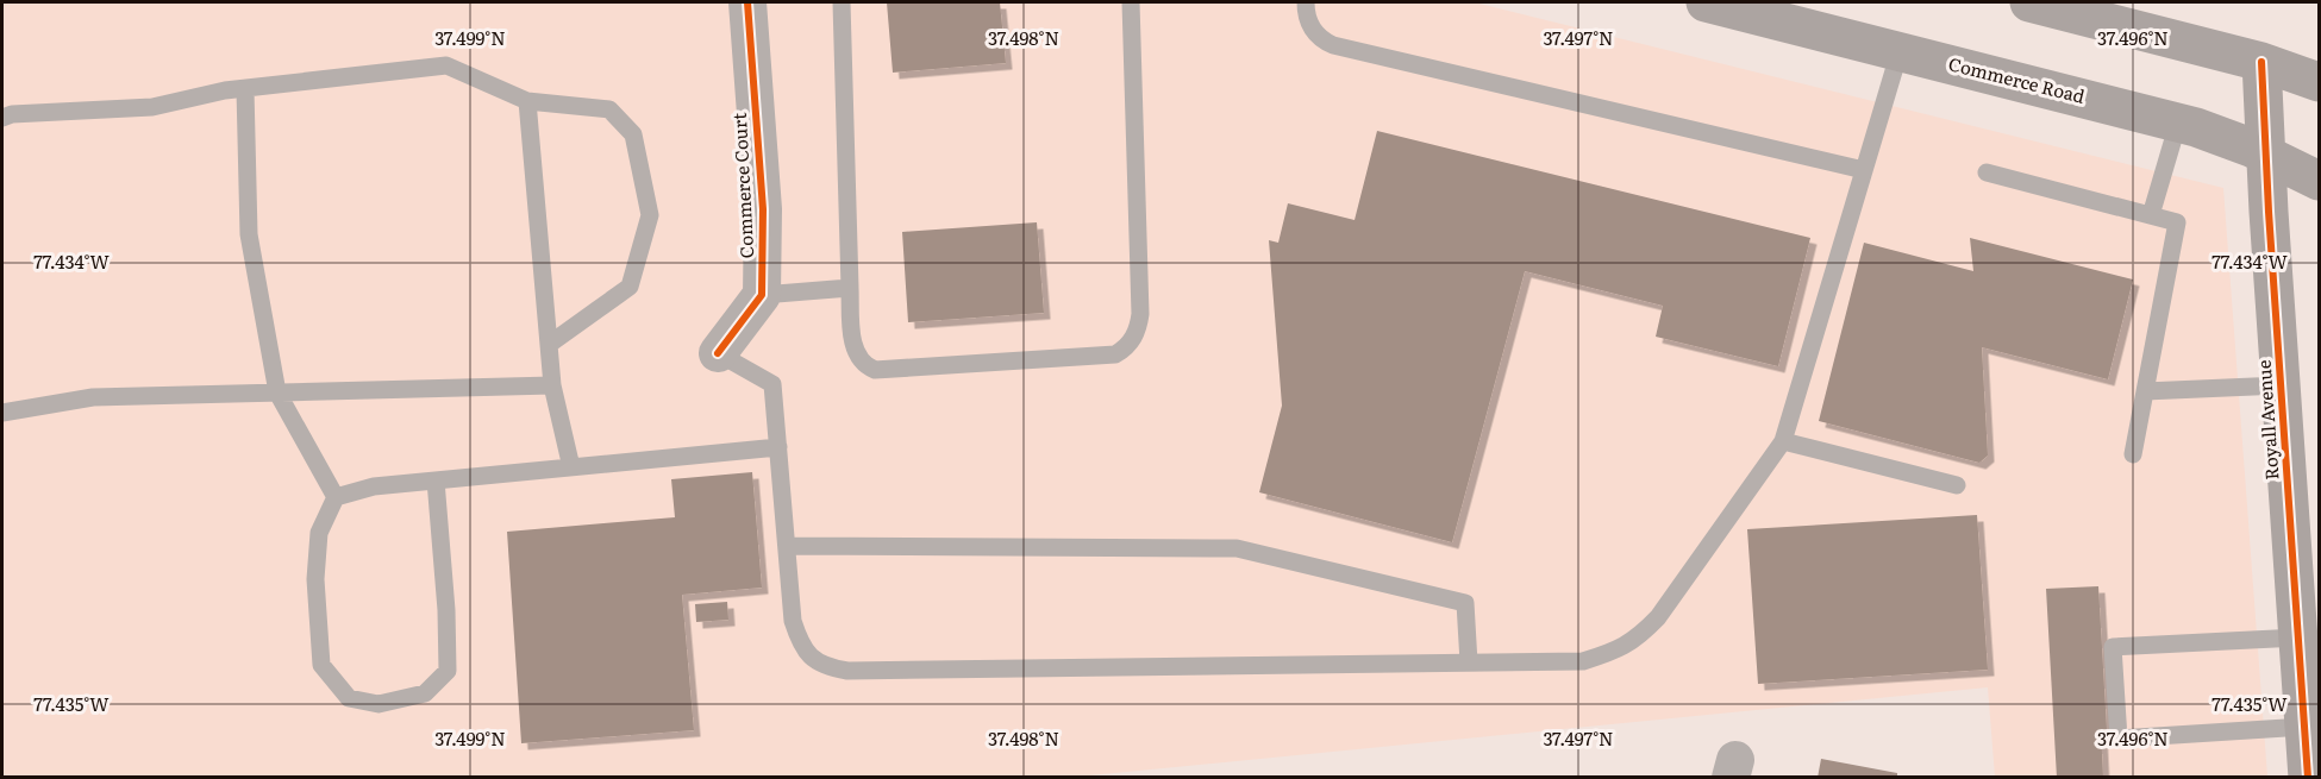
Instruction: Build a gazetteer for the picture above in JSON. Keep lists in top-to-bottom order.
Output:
{
  "streets": {
    "main road": ["Commerce Road", "Royall Avenue"],
    "street": ["Commerce Court"]
  },
  "crossings": [
    ["Commerce Road", "Royall Avenue"]
  ],
  "coordinates": [
    "37.499°N",
    "37.498°N",
    "37.497°N",
    "37.496°N",
    "77.434°W",
    "77.435°W"
  ]
}
